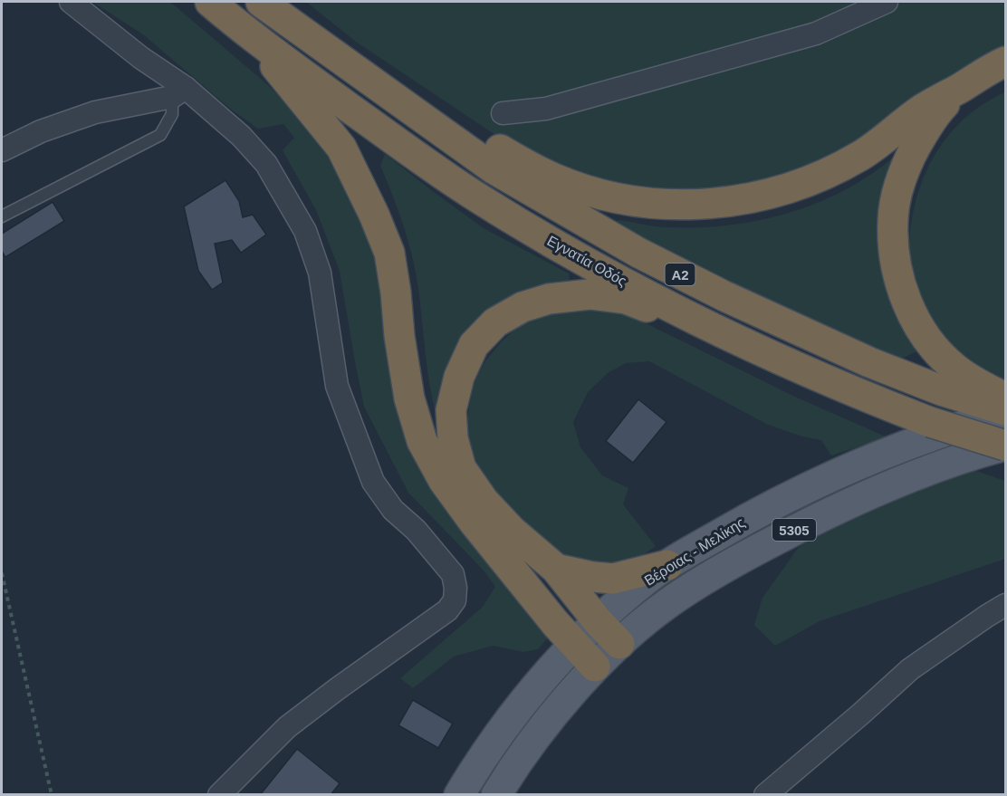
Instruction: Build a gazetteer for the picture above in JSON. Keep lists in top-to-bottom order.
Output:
{
  "streets": {
    "highway": ["Εγνατία Οδός", "Α2"],
    "main road": ["5305", "Βέροιας - Μελίκης"]
  },
  "crossings": [
    ["Εγνατία Οδός", "Βέροιας - Μελίκης"],
    ["Α2", "Βέροιας - Μελίκης"]
  ]
}
